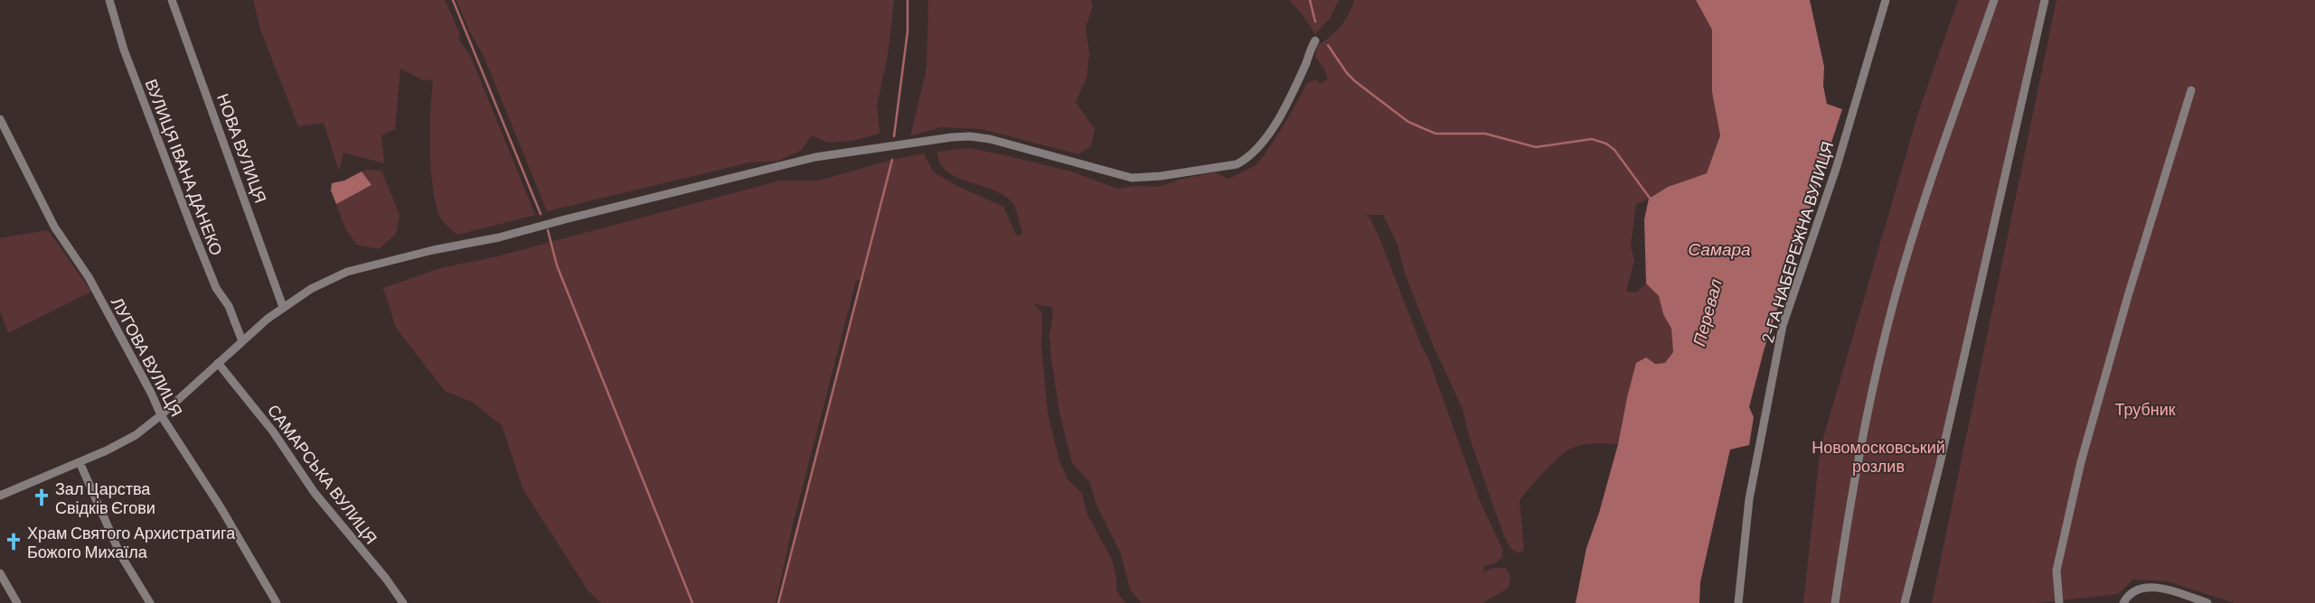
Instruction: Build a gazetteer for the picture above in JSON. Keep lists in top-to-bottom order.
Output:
{
  "streets": {
    "street": [
      "НОВА ВУЛИЦЯ",
      "ВУЛИЦЯ ІВАНА ДАНЕКО",
      "2-ГА НАБЕРЕЖНА ВУЛИЦЯ",
      "ЛУГОВА ВУЛИЦЯ",
      "САМАРСЬКА ВУЛИЦЯ"
    ]
  },
  "water": ["Самара", "Перевал"],
  "parks": ["Трубник", "Новомосковський розлив"],
  "places": {
    "church": ["Зал Царства Свідків Єгови", "Храм Святого Архистратига Божого Михаїла"]
  }
}
